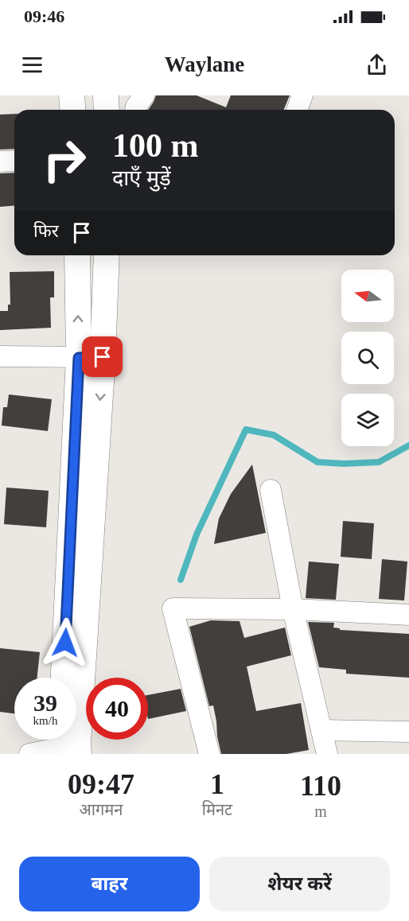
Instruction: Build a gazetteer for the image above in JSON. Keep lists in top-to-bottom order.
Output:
{
  "north": "left",
  "page": {
    "status": "09:46",
    "header": "Waylane",
    "turn": ["100 m", "दाएँ मुड़ें"],
    "then": "फिर",
    "speed": "39 km/h",
    "limit": "40",
    "eta": [
      "09:47",
      "आगमन",
      "1",
      "मिनट",
      "110",
      "m"
    ],
    "buttons": ["बाहर", "शेयर करें"]
  }
}
